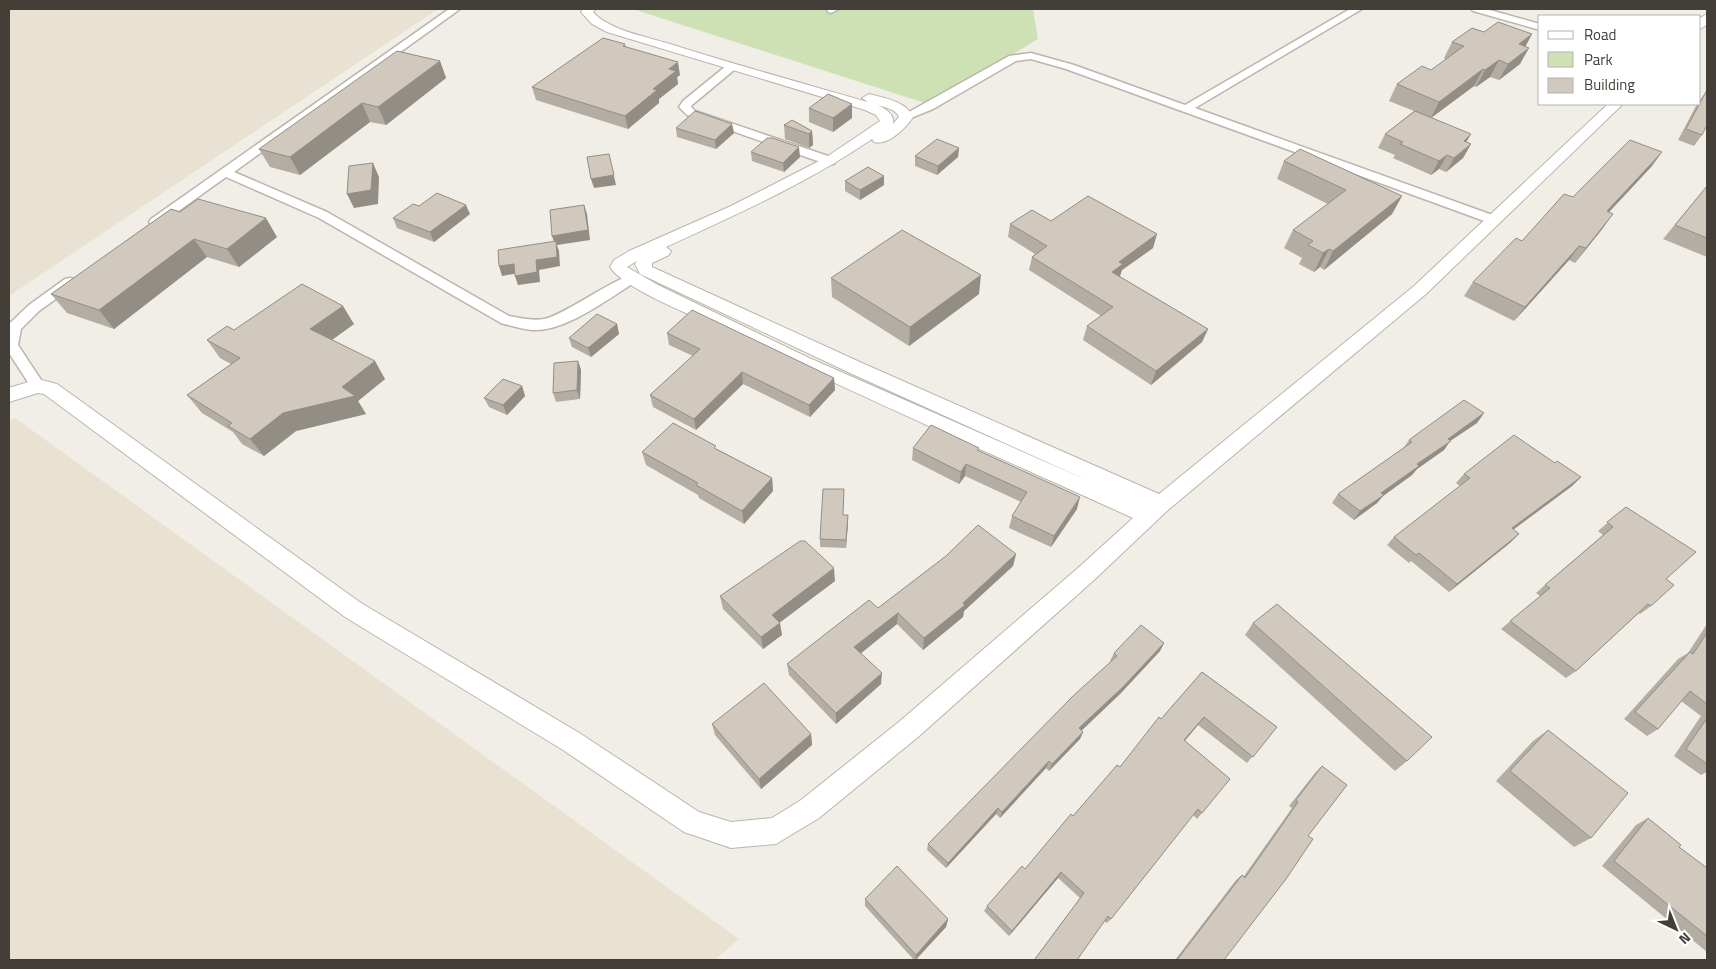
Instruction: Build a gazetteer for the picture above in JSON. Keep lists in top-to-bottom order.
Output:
{
  "legend": ["Road", "Park", "Building"],
  "north": "bottom right"
}
